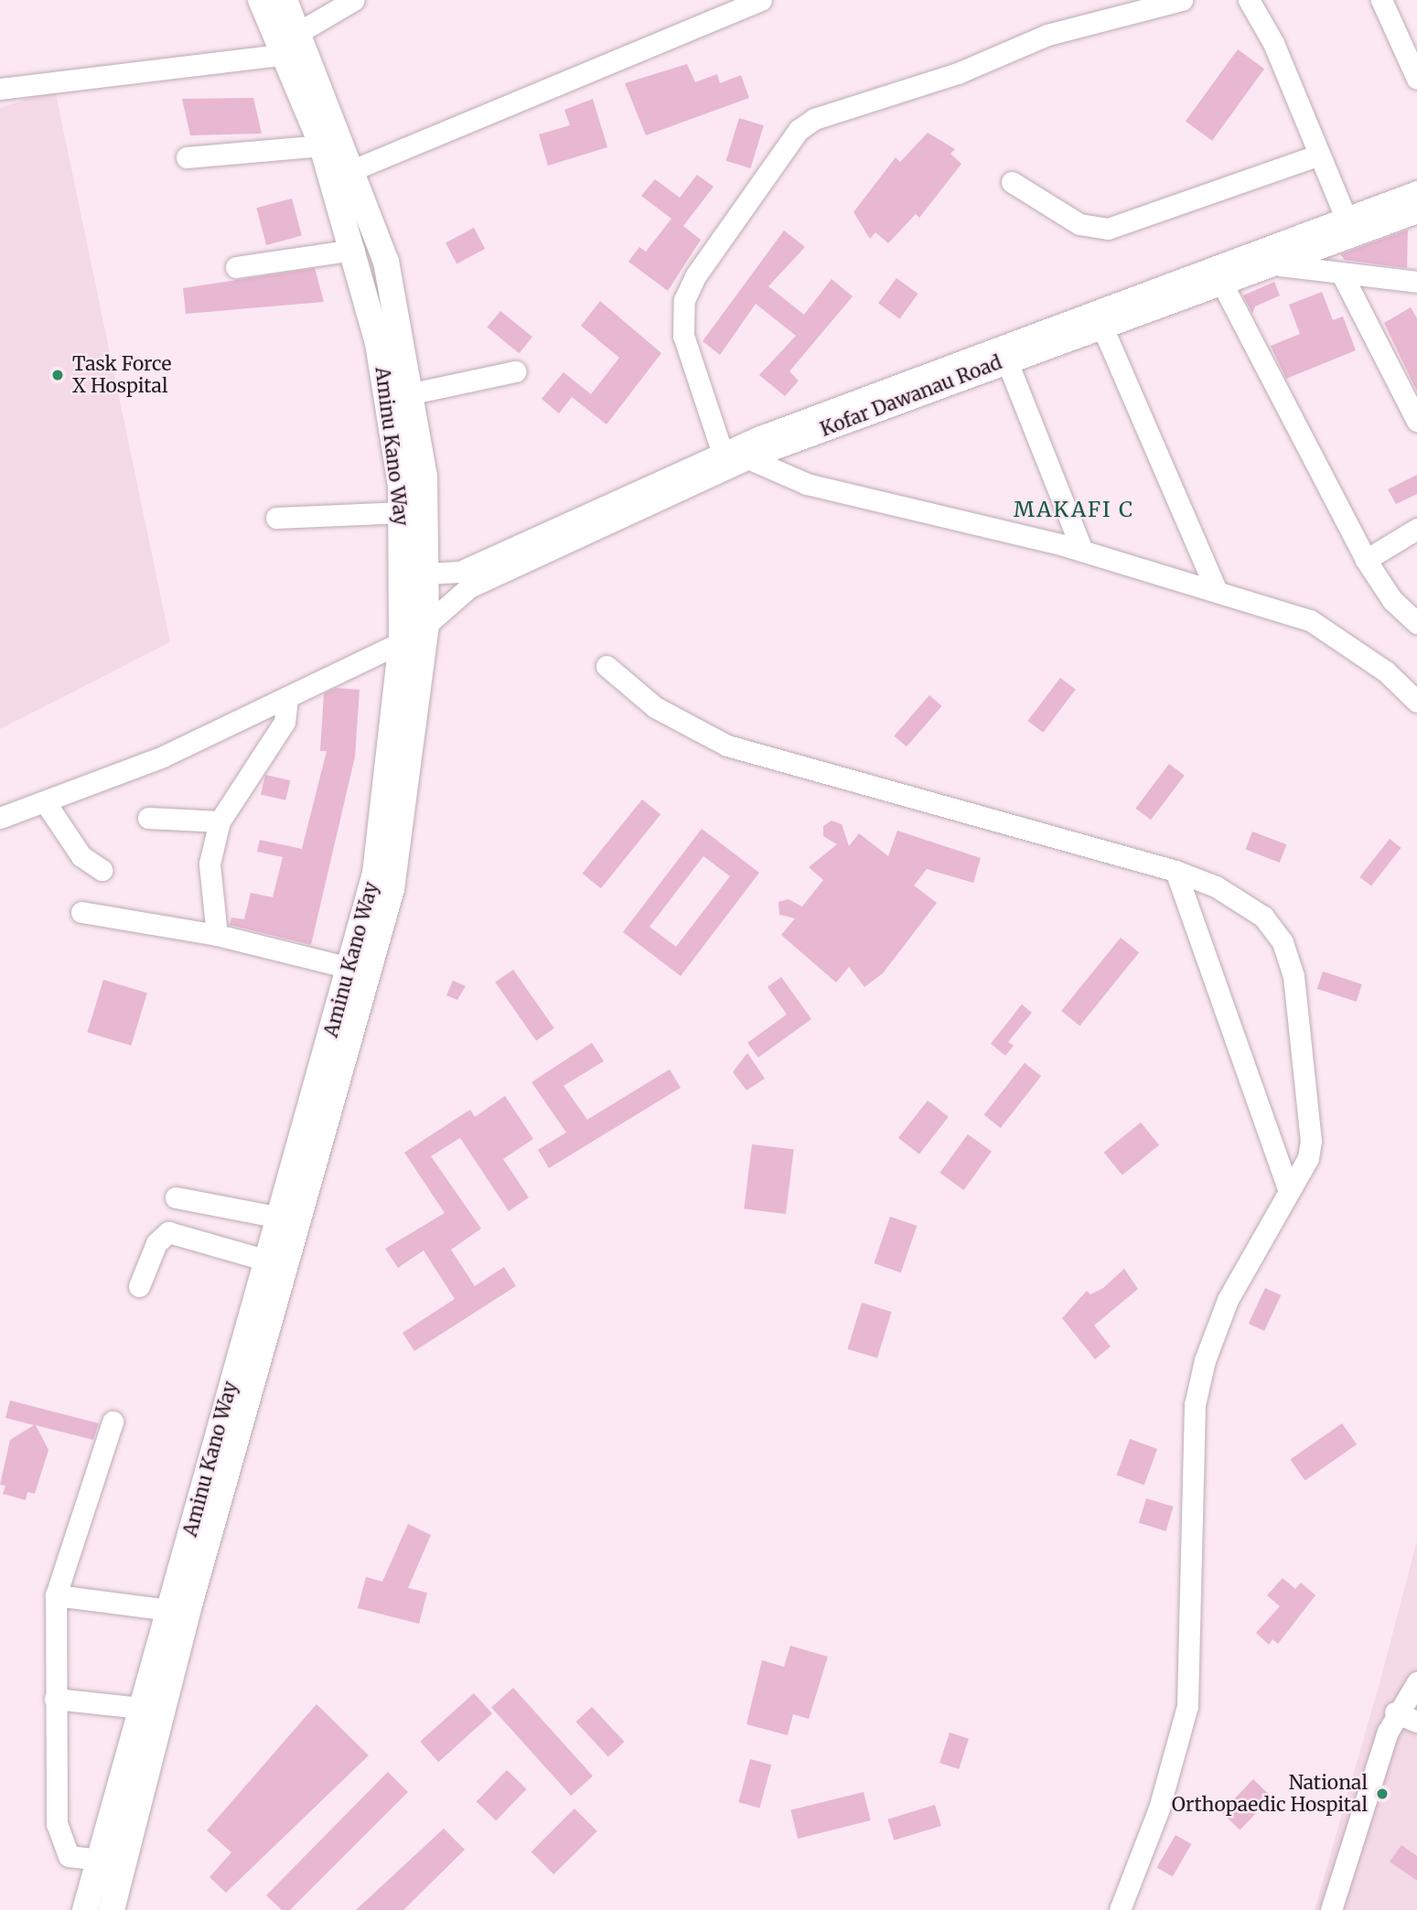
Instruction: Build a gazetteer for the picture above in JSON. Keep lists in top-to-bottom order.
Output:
{
  "streets": {
    "main road": ["Aminu Kano Way"],
    "street": ["Kofar Dawanau Road"]
  },
  "crossings": [
    ["Kofar Dawanau Road", "Aminu Kano Way"]
  ],
  "districts": ["MAKAFI C"],
  "places": ["Task Force X Hospital", "National Orthopaedic Hospital"]
}
